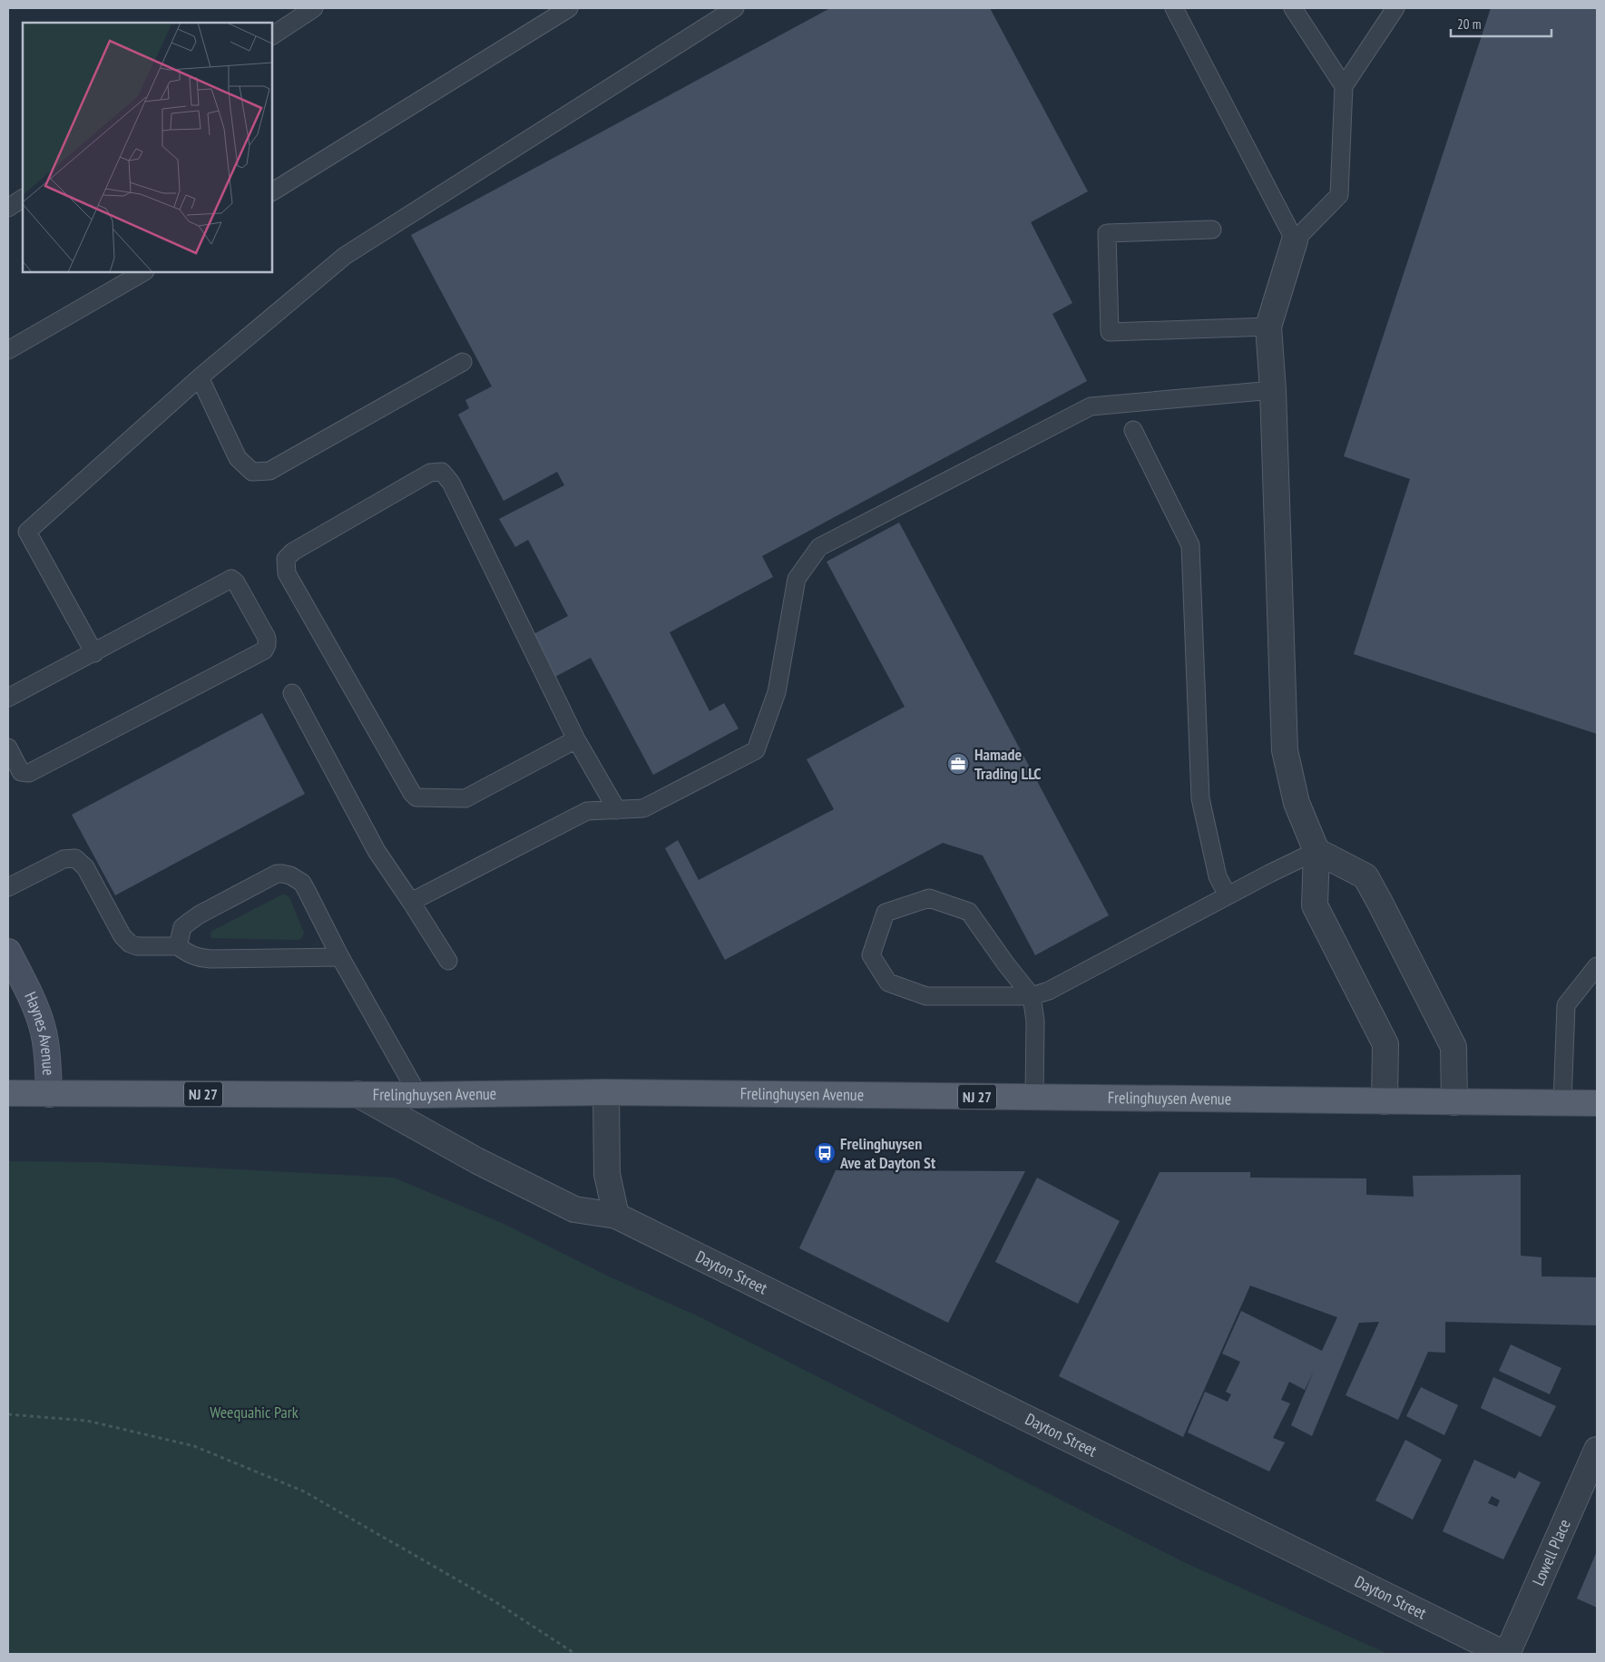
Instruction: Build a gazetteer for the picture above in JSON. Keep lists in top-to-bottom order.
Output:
{
  "streets": {
    "main road": ["Haynes Avenue", "NJ 27", "Frelinghuysen Avenue"],
    "street": ["Dayton Street", "Lowell Place"]
  },
  "crossings": [
    ["Haynes Avenue", "Frelinghuysen Avenue"],
    ["Frelinghuysen Avenue", "Dayton Street"],
    ["Dayton Street", "Lowell Place"]
  ],
  "parks": ["Weequahic Park"],
  "places": {
    "office": ["Hamade Trading LLC"],
    "bus stop": ["Frelinghuysen Ave at Dayton St"]
  },
  "scale_bar": "20 m"
}
